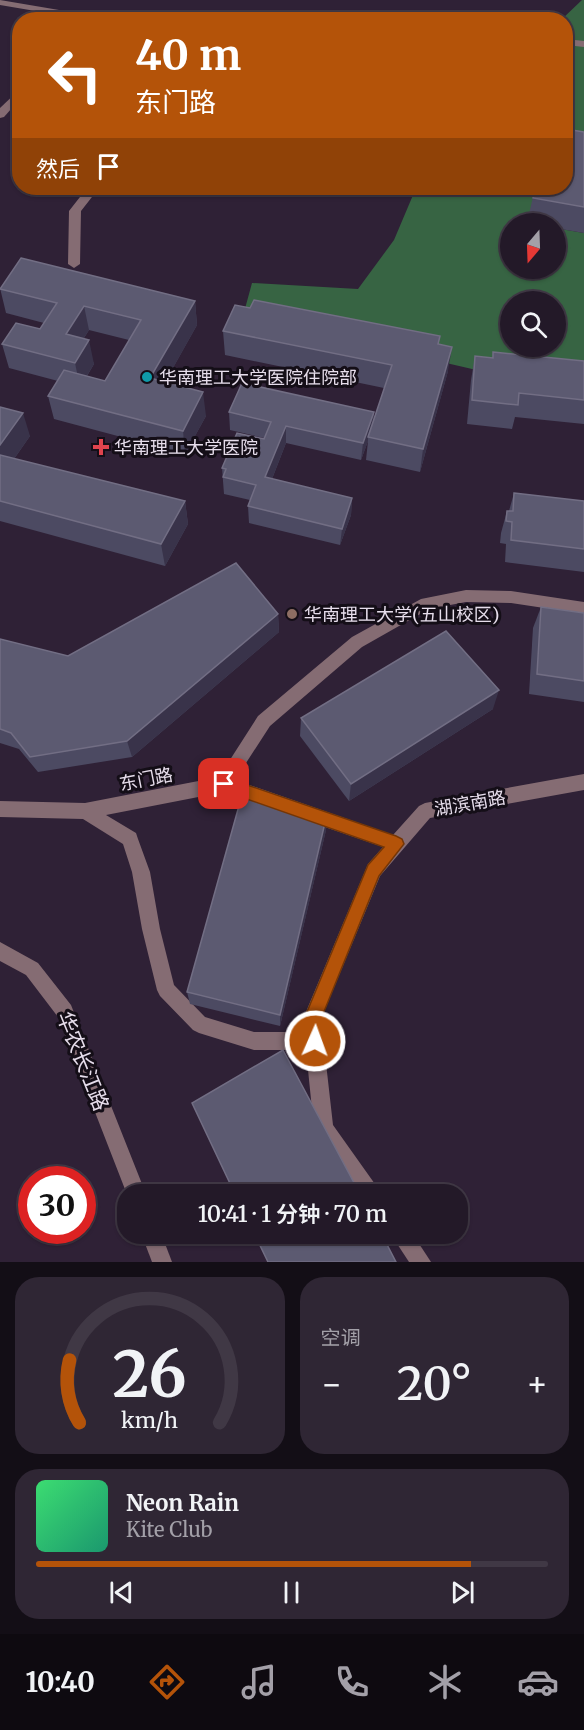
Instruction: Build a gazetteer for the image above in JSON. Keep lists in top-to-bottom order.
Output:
{
  "streets": {
    "street": ["东门路", "湖滨南路", "华农长江路"]
  },
  "places": {
    "other": ["华南理工大学医院住院部", "华南理工大学(五山校区)"],
    "health": ["华南理工大学医院"]
  },
  "north": "bottom",
  "page": {
    "turn": ["40 m", "东门路"],
    "then": "然后",
    "limit": "30",
    "trip": "10:41 · 1 分钟 · 70 m",
    "tile": "空调",
    "heat": ["−", "20°", "+"],
    "song": ["Neon Rain", "Kite Club"],
    "tabs": "10:40",
    "gauge": ["26", "km/h"]
  }
}
